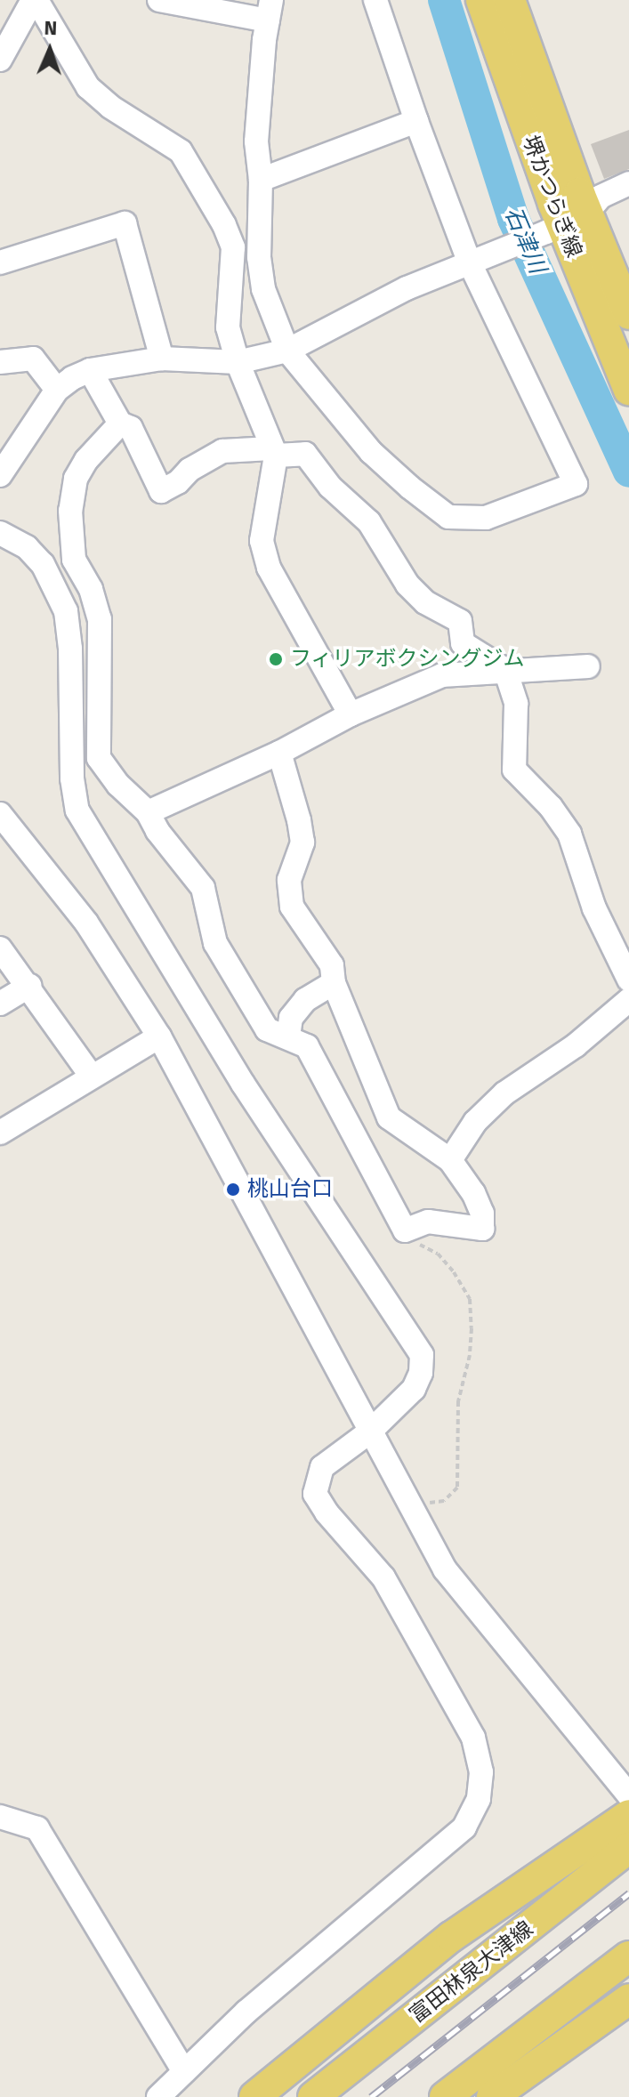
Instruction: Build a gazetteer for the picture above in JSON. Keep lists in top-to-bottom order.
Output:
{
  "streets": {
    "main road": ["堺かつらぎ線", "富田林泉大津線"]
  },
  "water": ["石津川"],
  "places": ["フィリアボクシングジム", "桃山台口"],
  "north": "top"
}
